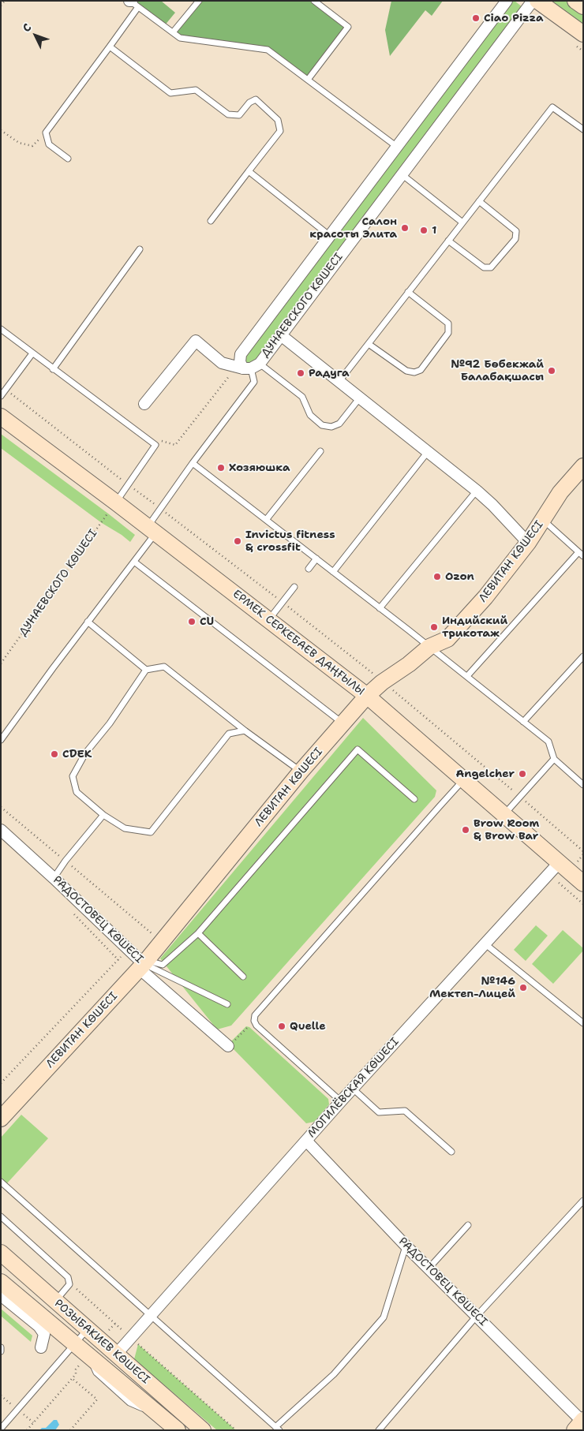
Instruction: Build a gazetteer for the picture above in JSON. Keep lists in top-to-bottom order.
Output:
{
  "streets": {
    "street": [
      "ДУНАЕВСКОГО КӨШЕСІ",
      "ЛЕВИТАН КӨШЕСІ",
      "ЕРМЕК СЕРКЕБАЕВ ДАҢҒЫЛЫ",
      "РАДОСТОВЕЦ КӨШЕСІ",
      "МОГИЛЁВСКАЯ КӨШЕСІ",
      "РОЗЫБАКИЕВ КӨШЕСІ"
    ]
  },
  "crossings": [
    ["ДУНАЕВСКОГО КӨШЕСІ", "ЕРМЕК СЕРКЕБАЕВ ДАҢҒЫЛЫ"],
    ["ЛЕВИТАН КӨШЕСІ", "ЕРМЕК СЕРКЕБАЕВ ДАҢҒЫЛЫ"],
    ["ЛЕВИТАН КӨШЕСІ", "РАДОСТОВЕЦ КӨШЕСІ"],
    ["ЕРМЕК СЕРКЕБАЕВ ДАҢҒЫЛЫ", "МОГИЛЁВСКАЯ КӨШЕСІ"],
    ["РАДОСТОВЕЦ КӨШЕСІ", "МОГИЛЁВСКАЯ КӨШЕСІ"],
    ["МОГИЛЁВСКАЯ КӨШЕСІ", "РОЗЫБАКИЕВ КӨШЕСІ"]
  ],
  "places": [
    "Ciao Pizza",
    "Салон красоты Элита",
    "1",
    "№92 Бөбекжай Балабақшасы",
    "Радуга",
    "Хозяюшка",
    "Invictus fitness & crossfit",
    "Ozon",
    "CU",
    "Индийский трикотаж",
    "CDEK",
    "Angelcher",
    "Brow Room & Brow Bar",
    "№146 Мектеп-Лицей",
    "Quelle"
  ],
  "north": "top left"
}
